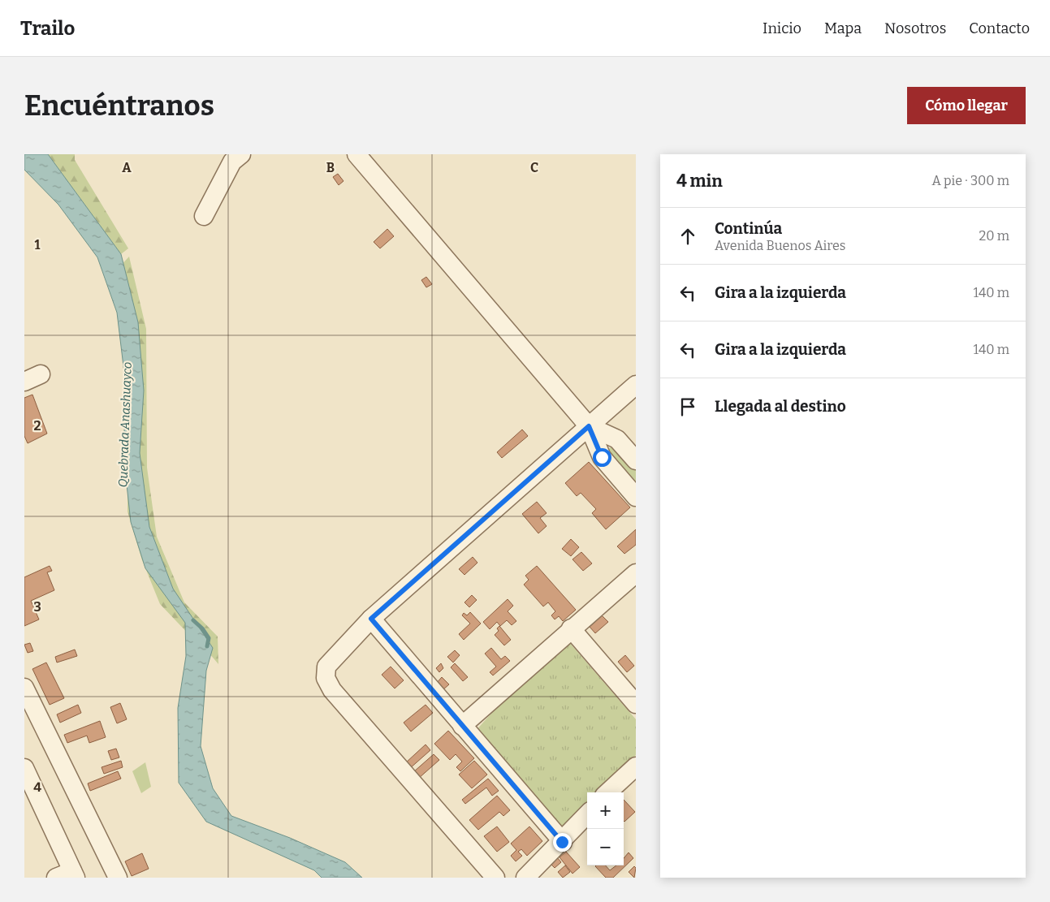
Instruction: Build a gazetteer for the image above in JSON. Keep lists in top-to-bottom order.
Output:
{
  "water": ["Quebrada Anashuayco"],
  "page": {
    "header": "Trailo",
    "nav": [
      "Inicio",
      "Mapa",
      "Nosotros",
      "Contacto"
    ],
    "buttons": "Cómo llegar",
    "title": "Encuéntranos",
    "heading": ["4 min", "A pie · 300 m"],
    "list": [
      ["Continúa", "Avenida Buenos Aires", "20 m"],
      ["Gira a la izquierda", "140 m"],
      ["Gira a la izquierda", "140 m"],
      "Llegada al destino"
    ],
    "map_buttons": ["+", "−"]
  },
  "grid": {
    "columns": ["A", "B", "C"],
    "rows": [
      "1",
      "2",
      "3",
      "4"
    ]
  }
}
